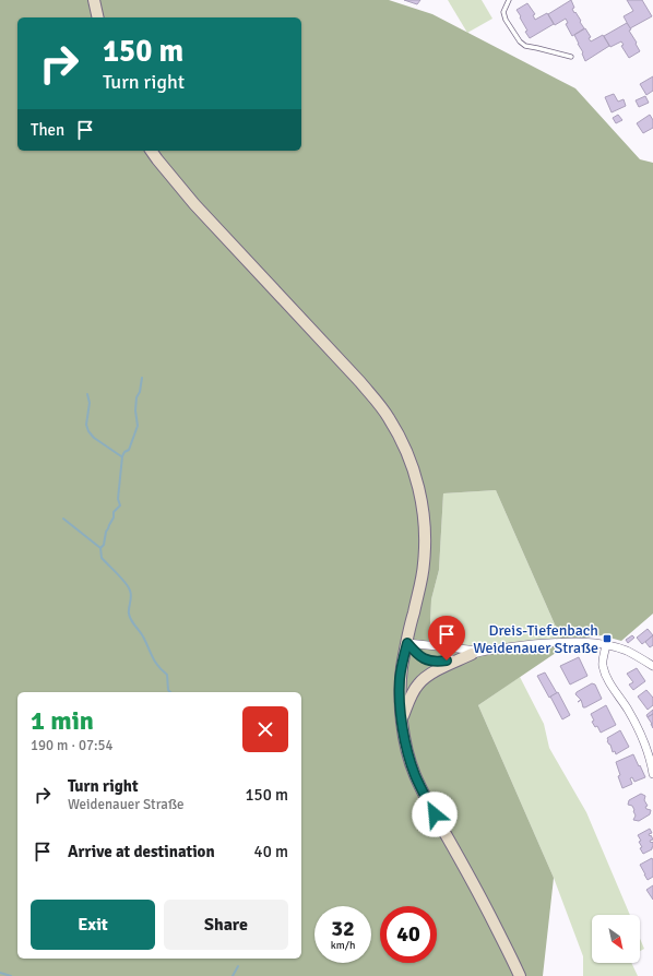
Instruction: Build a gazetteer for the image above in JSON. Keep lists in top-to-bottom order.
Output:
{
  "places": {
    "transit": ["Dreis-Tiefenbach Weidenauer Straße"]
  },
  "north": "bottom right",
  "page": {
    "turn": ["150 m", "Turn right"],
    "then": "Then",
    "heading": ["1 min", "190 m · 07:54"],
    "list": [
      {
        "name": "Turn right",
        "note": "Weidenauer Straße",
        "value": "150 m"
      },
      {
        "name": "Arrive at destination",
        "value": "40 m"
      }
    ],
    "buttons": ["Exit", "Share"],
    "speed": "32 km/h",
    "limit": "40"
  }
}
